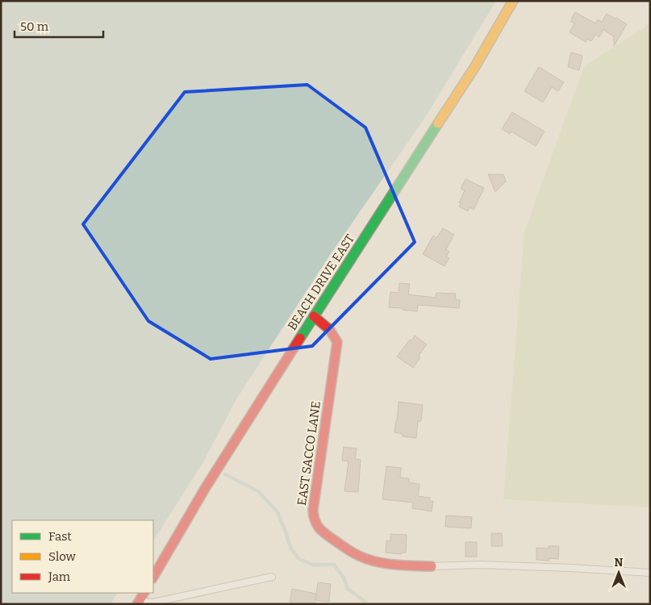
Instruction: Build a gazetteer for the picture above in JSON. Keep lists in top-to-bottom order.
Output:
{
  "streets": {
    "main road": ["BEACH DRIVE EAST", "EAST SACCO LANE"]
  },
  "crossings": [
    ["BEACH DRIVE EAST", "EAST SACCO LANE"]
  ],
  "legend": ["Fast", "Slow", "Jam"],
  "scale_bar": "50 m",
  "north": "top"
}
